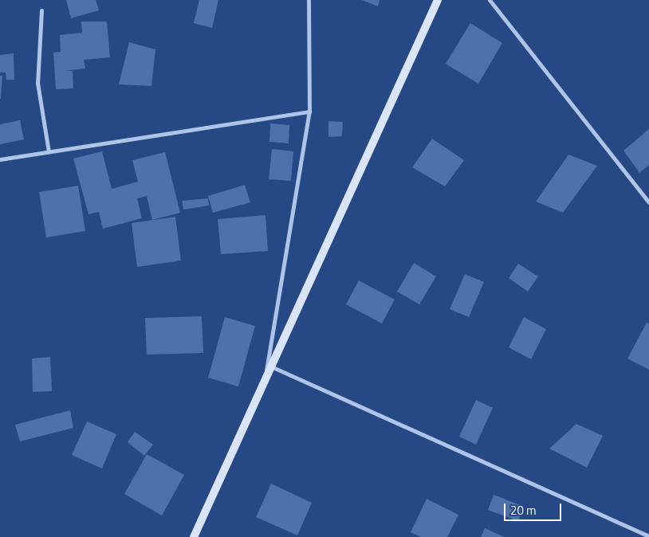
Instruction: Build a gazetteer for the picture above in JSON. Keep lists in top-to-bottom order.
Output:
{
  "scale_bar": "20 m"
}
